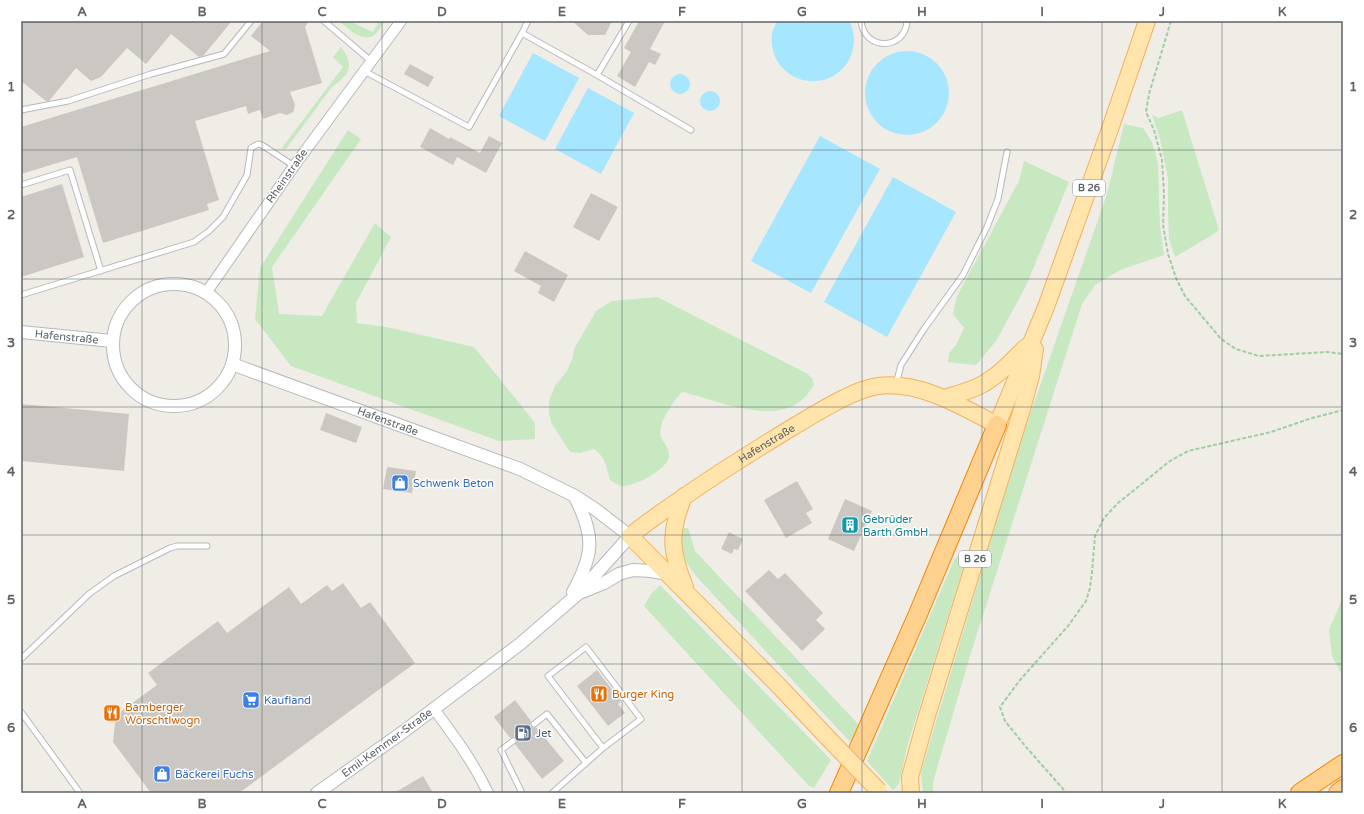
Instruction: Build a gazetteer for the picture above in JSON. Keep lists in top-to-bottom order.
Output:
{
  "streets": {
    "main road": ["B 26", "Hafenstraße"],
    "street": ["Rheinstraße", "Emil-Kemmer-Straße"]
  },
  "crossings": [
    ["Rheinstraße", "Hafenstraße"],
    ["B 26", "Hafenstraße"]
  ],
  "places": {
    "shop": ["Schwenk Beton", "Bäckerei Fuchs"],
    "building": ["Gebrüder Barth GmbH"],
    "restaurant": ["Burger King", "Bamberger Wörschtlwogn"],
    "supermarket": ["Kaufland"],
    "fuel station": ["Jet"]
  },
  "grid": {
    "columns": [
      "A",
      "B",
      "C",
      "D",
      "E",
      "F",
      "G",
      "H",
      "I",
      "J",
      "K"
    ],
    "rows": [
      "1",
      "2",
      "3",
      "4",
      "5",
      "6"
    ]
  }
}
